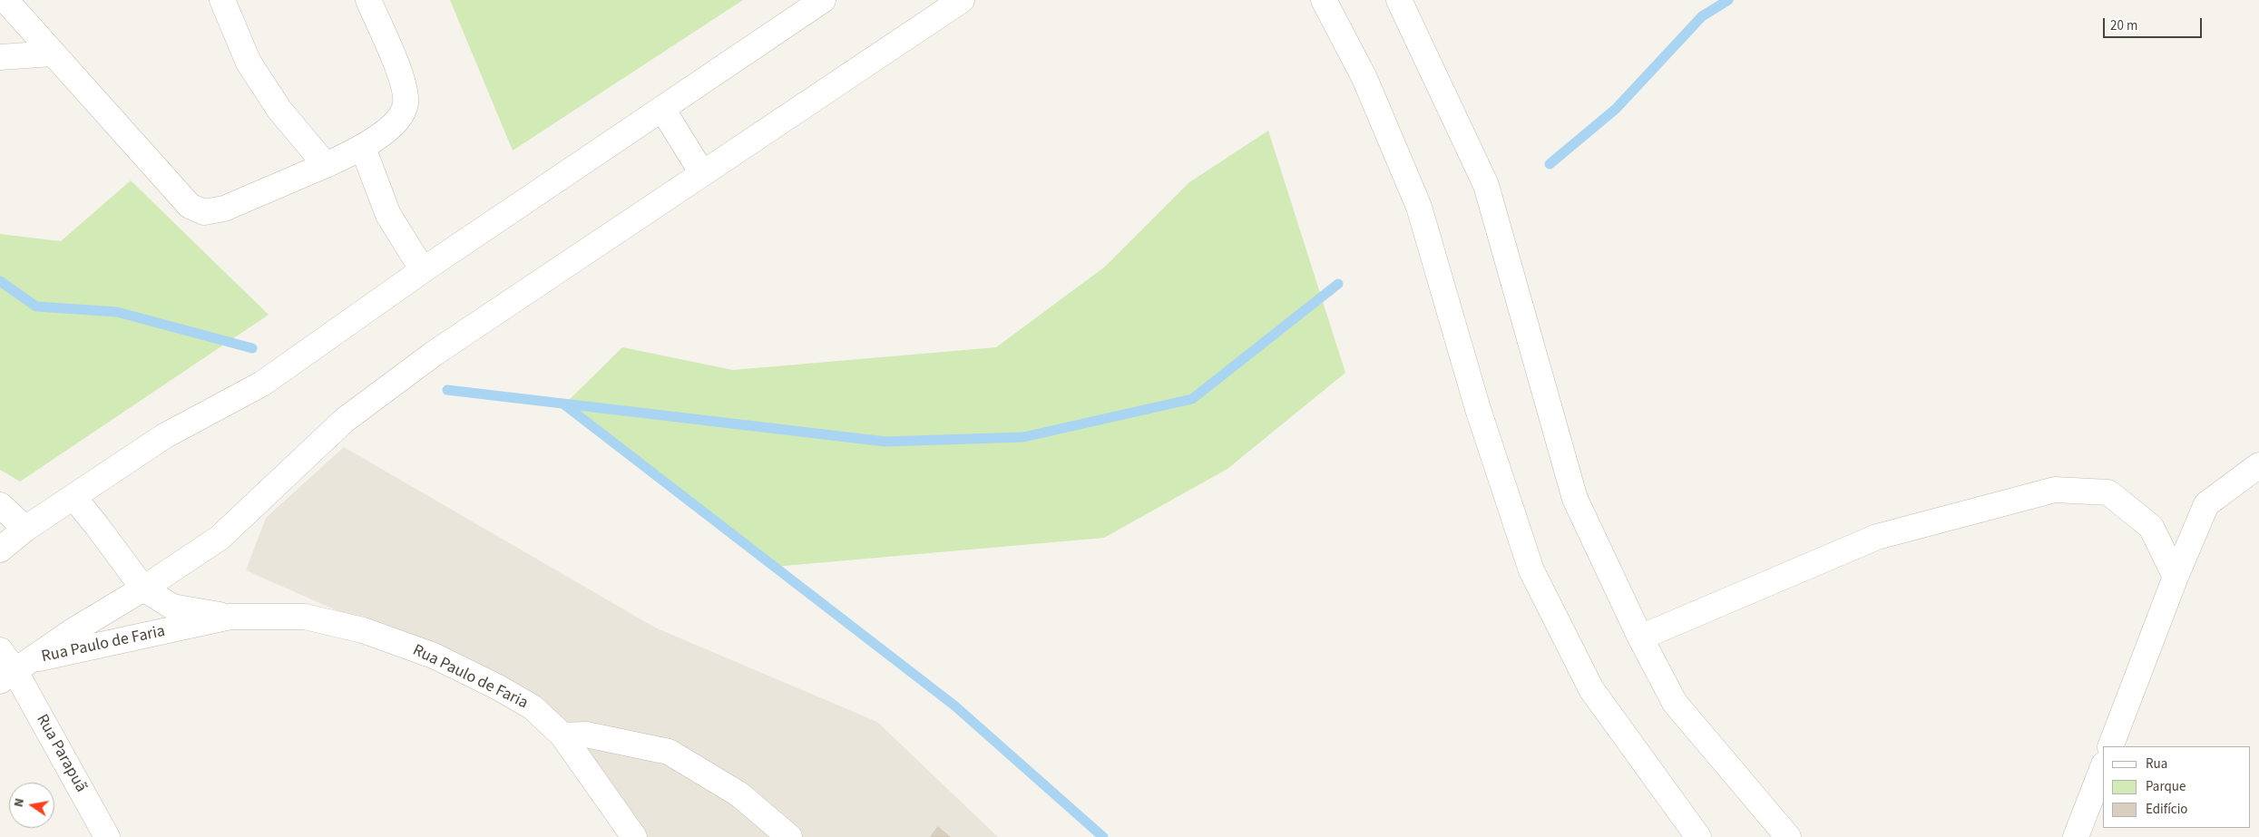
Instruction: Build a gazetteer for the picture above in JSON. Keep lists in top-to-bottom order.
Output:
{
  "streets": {
    "street": ["Rua Paulo de Faria", "Rua Parapuã"]
  },
  "crossings": [
    ["Rua Paulo de Faria", "Rua Parapuã"]
  ],
  "legend": ["Rua", "Parque", "Edifício"],
  "scale_bar": "20 m",
  "north": "left"
}
